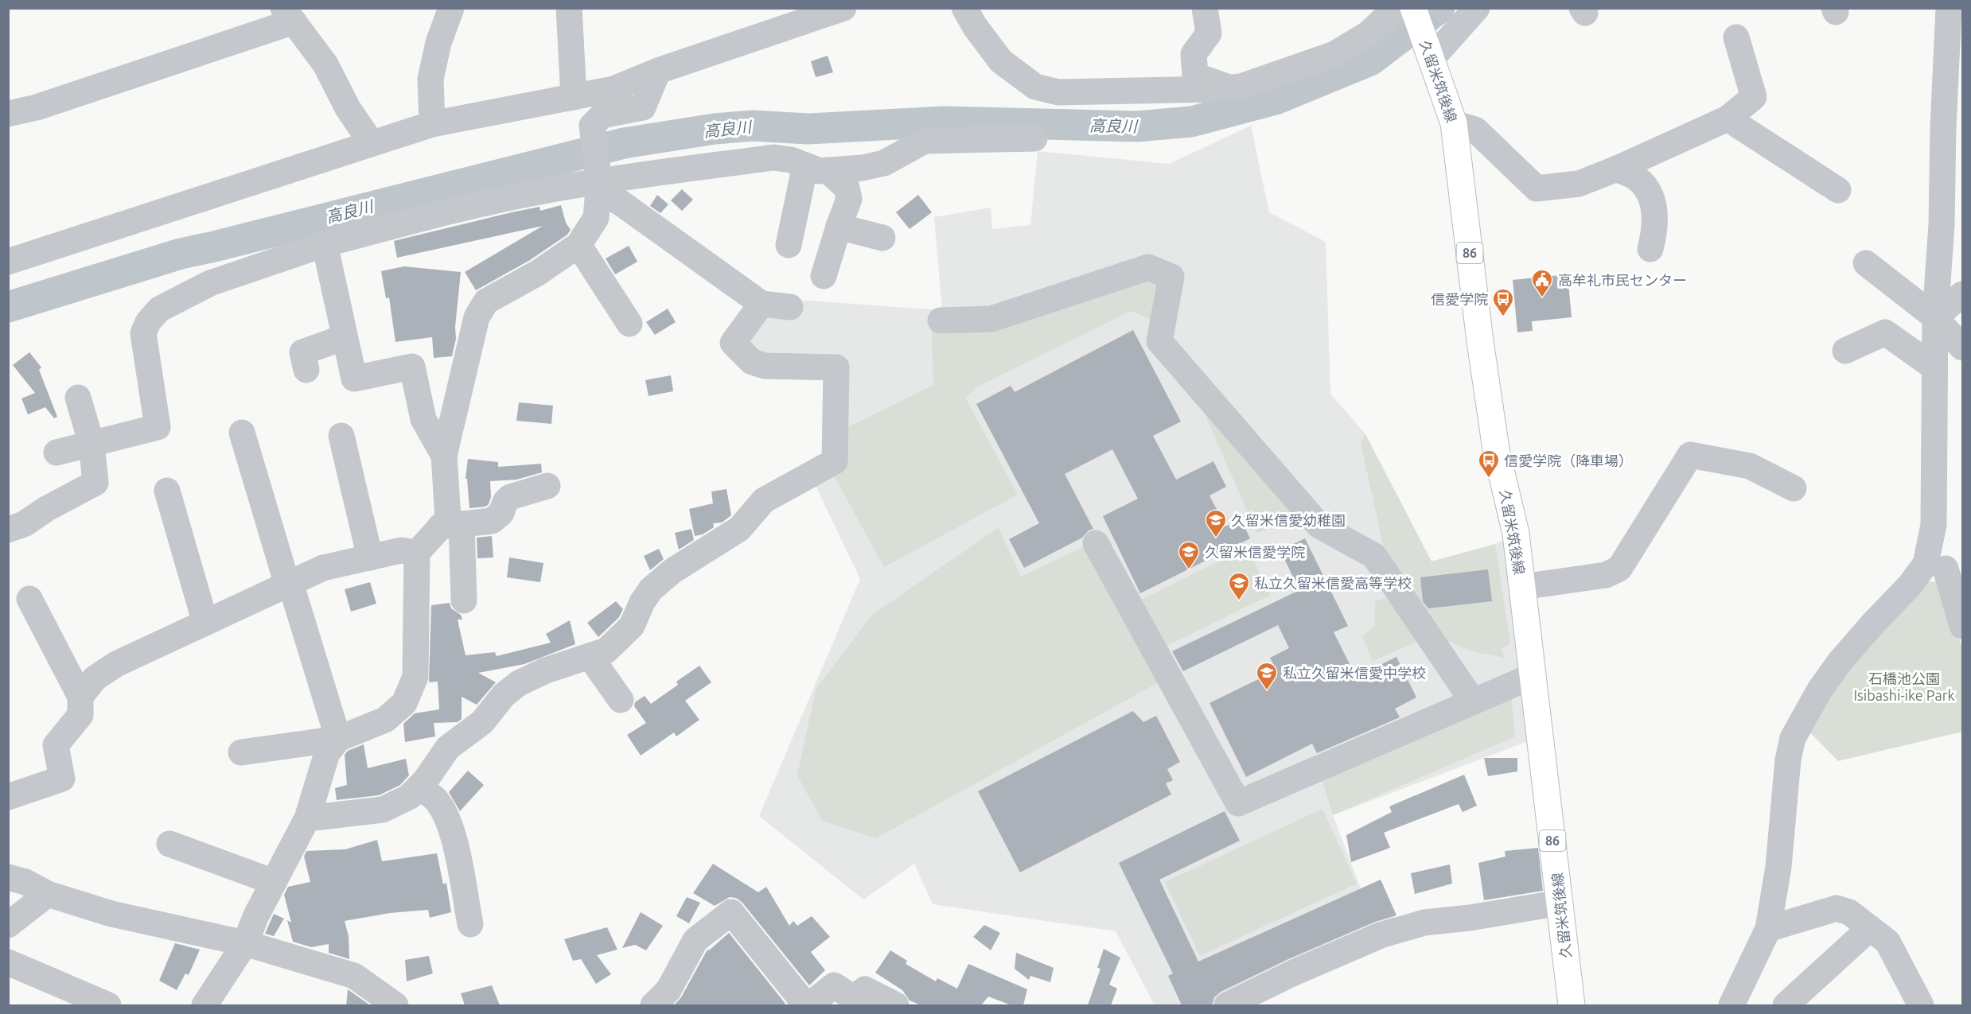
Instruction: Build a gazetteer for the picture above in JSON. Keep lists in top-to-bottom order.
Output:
{
  "streets": {
    "main road": ["久留米筑後線", "86"]
  },
  "water": ["高良川"],
  "parks": ["石橋池公園 Isibashi-ike Park"],
  "places": {
    "public building": ["高牟礼市民センター"],
    "bus stop": ["信愛学院", "信愛学院（降車場）"],
    "school or university": [
      "久留米信愛幼稚園",
      "久留米信愛学院",
      "私立久留米信愛高等学校",
      "私立久留米信愛中学校"
    ]
  }
}
